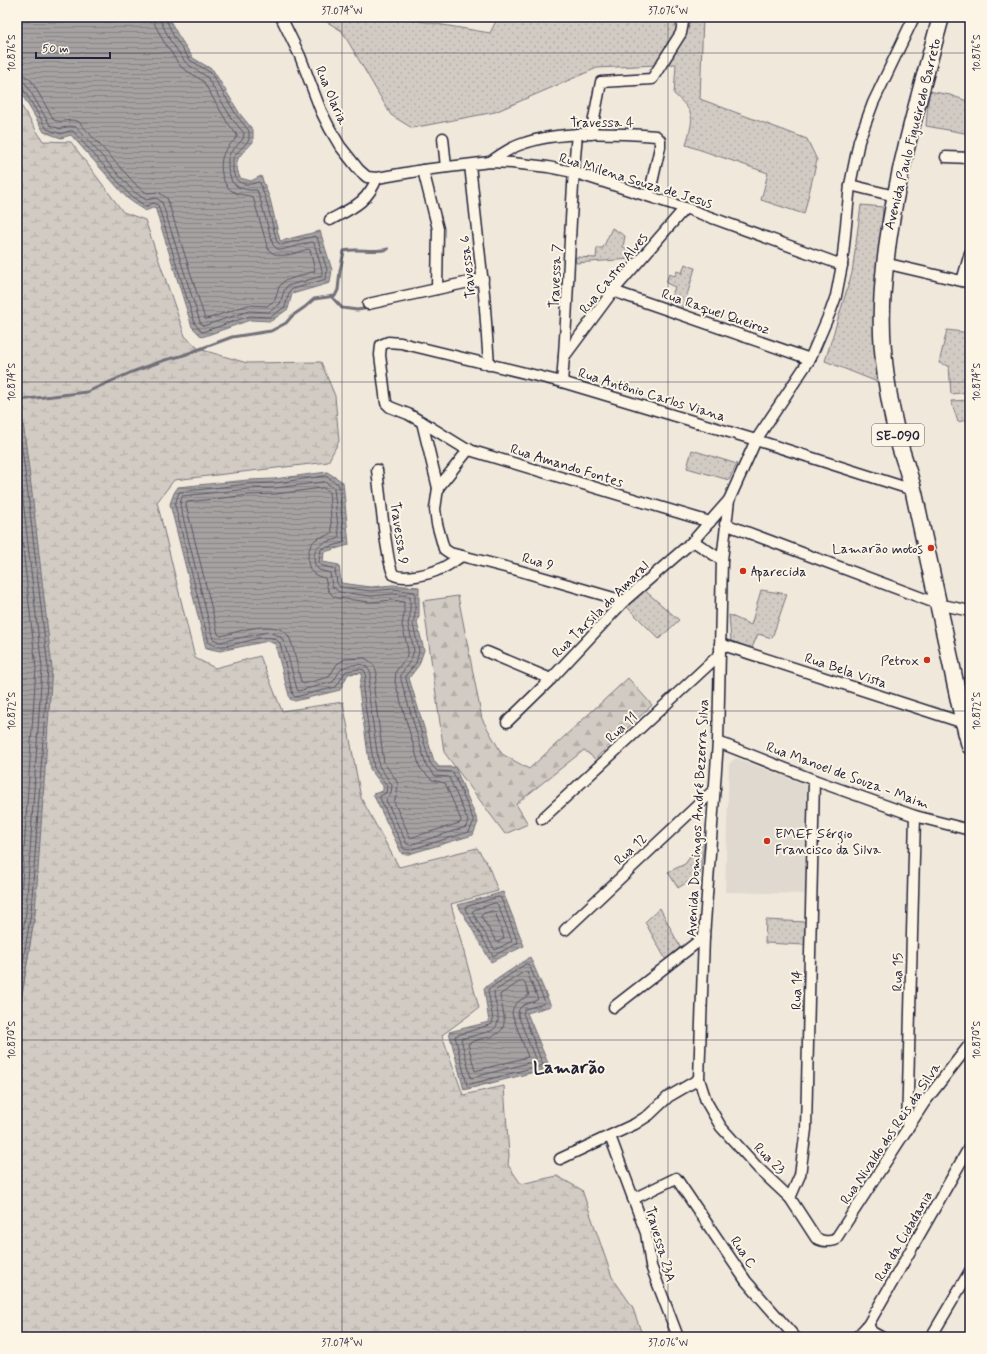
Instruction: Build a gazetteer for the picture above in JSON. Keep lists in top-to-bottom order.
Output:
{
  "streets": {
    "main road": ["Avenida Paulo Figueiredo Barreto", "SE-090"],
    "street": [
      "Rua Olaria",
      "Travessa 4",
      "Rua Milena Souza de Jesus",
      "Travessa 6",
      "Rua Castro Alves",
      "Travessa 7",
      "Rua Raquel Queiroz",
      "Rua Antônio Carlos Viana",
      "Rua Amando Fontes",
      "Travessa 9",
      "Rua 9",
      "Rua Tarsila do Amaral",
      "Rua Bela Vista",
      "Rua 11",
      "Rua Manoel de Souza - Maim",
      "Avenida Domingos André Bezerra Silva",
      "Rua 12",
      "Rua 15",
      "Rua 14",
      "Rua Nivaldo dos Reis da Silva",
      "Rua 23",
      "Rua da Cidadania",
      "Travessa 23A",
      "Rua C"
    ]
  },
  "crossings": [
    ["Rua Olaria", "Rua Milena Souza de Jesus"],
    ["Travessa 4", "Rua Milena Souza de Jesus"],
    ["Travessa 4", "Travessa 7"],
    ["Avenida Paulo Figueiredo Barreto", "Rua Antônio Carlos Viana"],
    ["Avenida Paulo Figueiredo Barreto", "Rua Bela Vista"],
    ["Rua Milena Souza de Jesus", "Travessa 6"],
    ["Rua Milena Souza de Jesus", "Rua Castro Alves"],
    ["Rua Milena Souza de Jesus", "Travessa 7"],
    ["Travessa 6", "Rua Antônio Carlos Viana"],
    ["Rua Castro Alves", "Travessa 7"],
    ["Rua Castro Alves", "Rua Raquel Queiroz"],
    ["Travessa 7", "Rua Antônio Carlos Viana"],
    ["Rua Antônio Carlos Viana", "Rua Amando Fontes"],
    ["Rua Amando Fontes", "Rua Tarsila do Amaral"],
    ["Travessa 9", "Rua 9"],
    ["Rua 9", "Rua Tarsila do Amaral"],
    ["Rua Tarsila do Amaral", "Avenida Domingos André Bezerra Silva"],
    ["Rua Bela Vista", "Avenida Domingos André Bezerra Silva"],
    ["Rua 11", "Avenida Domingos André Bezerra Silva"],
    ["Rua Manoel de Souza - Maim", "Avenida Domingos André Bezerra Silva"],
    ["Rua Manoel de Souza - Maim", "Rua 15"],
    ["Rua Manoel de Souza - Maim", "Rua 14"],
    ["Avenida Domingos André Bezerra Silva", "Rua 12"],
    ["Avenida Domingos André Bezerra Silva", "Rua 23"],
    ["Rua 15", "Rua Nivaldo dos Reis da Silva"],
    ["Rua 14", "Rua 23"],
    ["Rua Nivaldo dos Reis da Silva", "Rua 23"],
    ["Travessa 23A", "Rua C"]
  ],
  "districts": ["Lamarão"],
  "places": [
    "Lamarão motos",
    "Aparecida",
    "Petrox",
    "EMEF Sérgio Francisco da Silva"
  ],
  "scale_bar": "50 m",
  "coordinates": [
    "37.074°W",
    "37.076°W",
    "10.876°S",
    "10.874°S",
    "10.872°S",
    "10.870°S"
  ]
}
